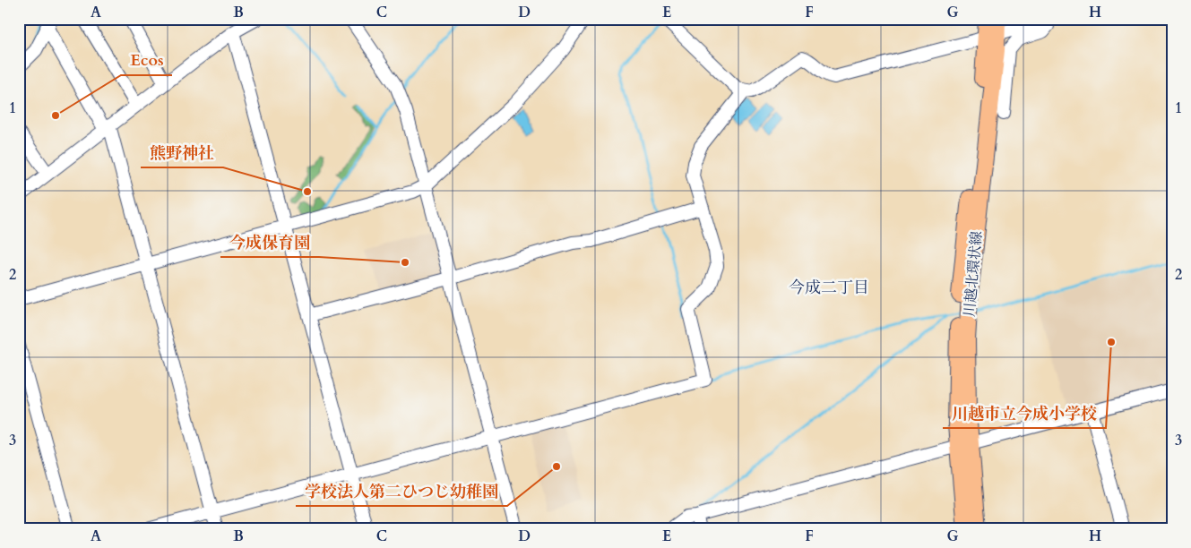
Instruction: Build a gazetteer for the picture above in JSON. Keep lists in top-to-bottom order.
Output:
{
  "streets": {
    "main road": ["川越北環状線"]
  },
  "districts": ["今成二丁目"],
  "places": [
    "Ecos",
    "熊野神社",
    "今成保育園",
    "川越市立今成小学校",
    "学校法人第二ひつじ幼稚園"
  ],
  "grid": {
    "columns": [
      "A",
      "B",
      "C",
      "D",
      "E",
      "F",
      "G",
      "H"
    ],
    "rows": ["1", "2", "3"]
  }
}
